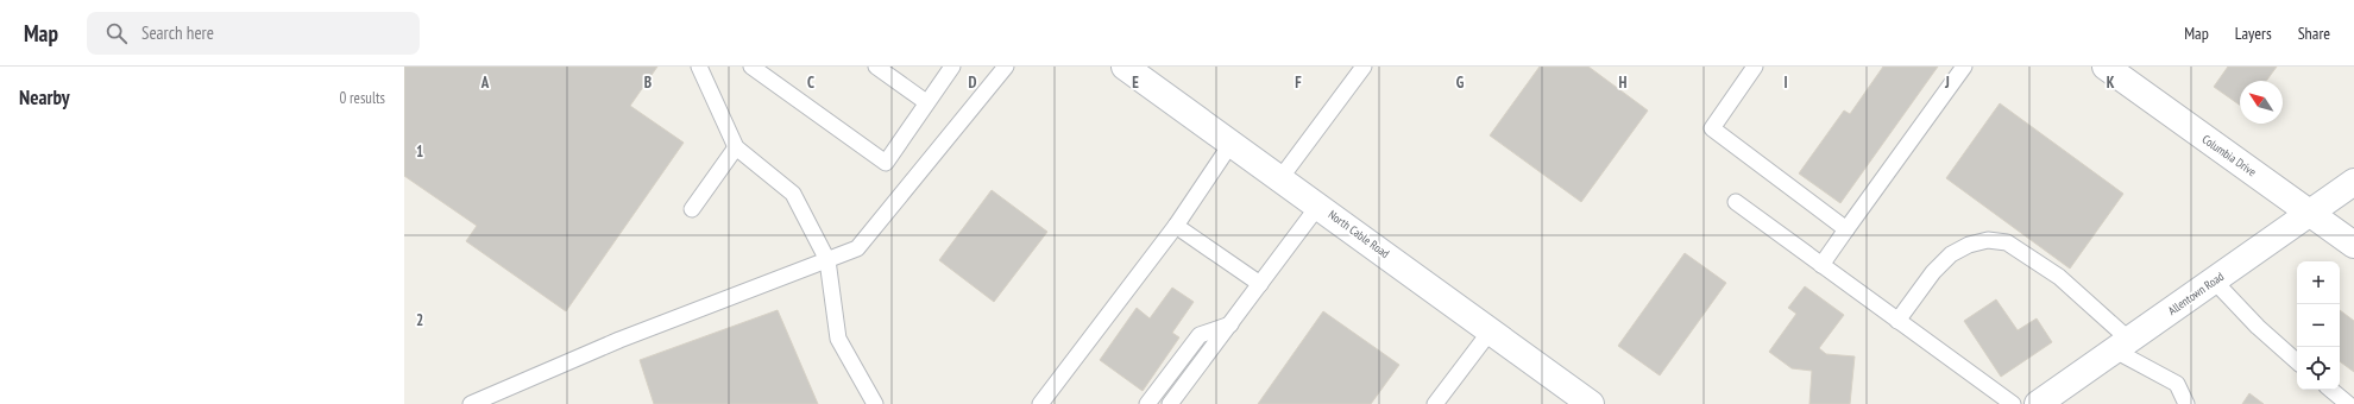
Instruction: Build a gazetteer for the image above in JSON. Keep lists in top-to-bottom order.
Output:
{
  "streets": {
    "street": ["Columbia Drive", "North Cable Road", "Allentown Road"]
  },
  "crossings": [
    ["Columbia Drive", "Allentown Road"]
  ],
  "north": "top left",
  "page": {
    "header": "Map",
    "search": "Search here",
    "nav": ["Map", "Layers", "Share"],
    "heading": ["Nearby", "0 results"],
    "map_buttons": ["+", "−"]
  },
  "grid": {
    "columns": [
      "A",
      "B",
      "C",
      "D",
      "E",
      "F",
      "G",
      "H",
      "I",
      "J",
      "K"
    ],
    "rows": ["1", "2"]
  }
}
